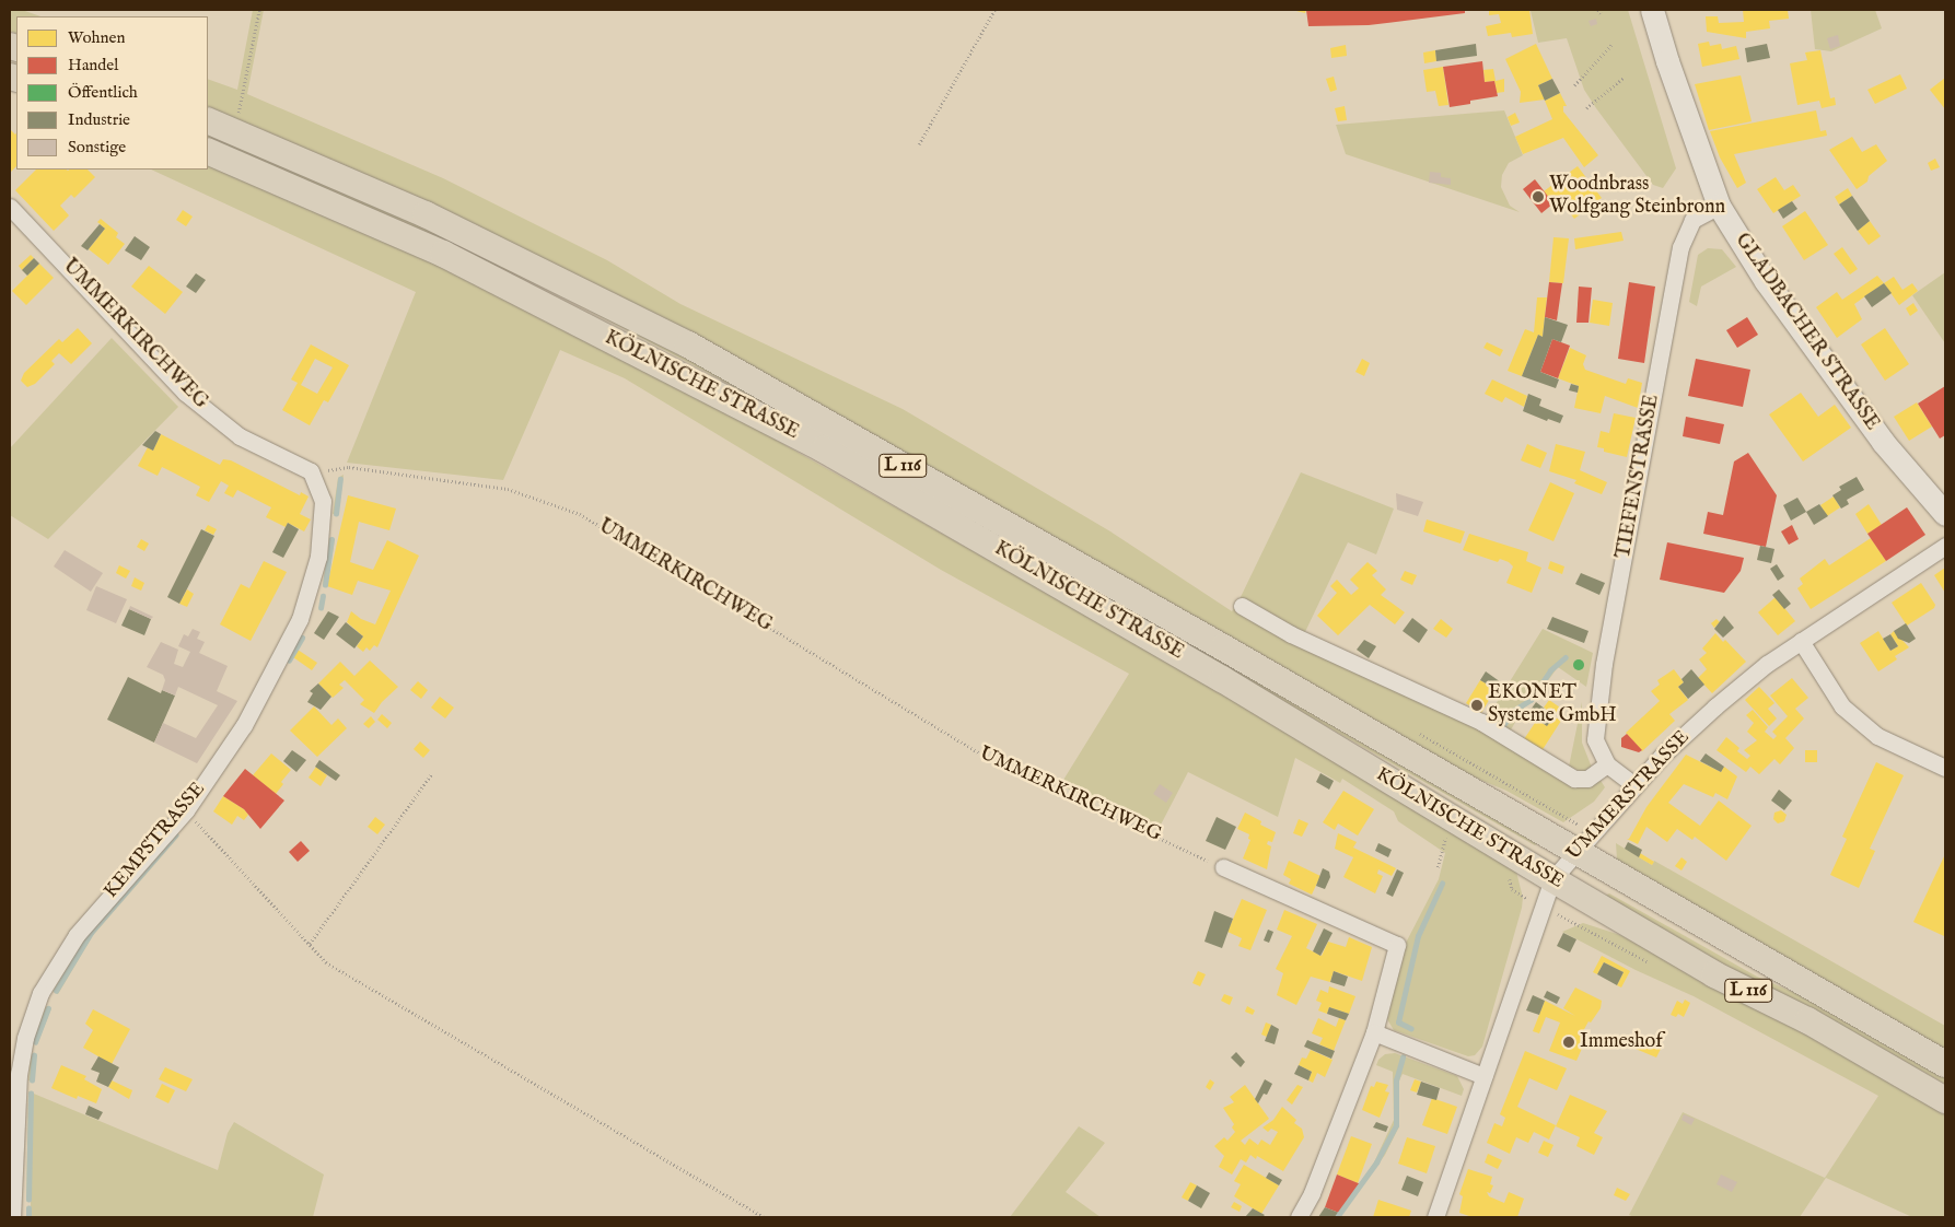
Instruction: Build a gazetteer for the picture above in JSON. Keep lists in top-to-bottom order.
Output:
{
  "streets": {
    "main road": ["GLADBACHER STRASSE", "KÖLNISCHE STRASSE", "L 116"],
    "street": [
      "UMMERKIRCHWEG",
      "TIEFENSTRASSE",
      "UMMERSTRASSE",
      "KEMPSTRASSE"
    ]
  },
  "crossings": [
    ["GLADBACHER STRASSE", "TIEFENSTRASSE"],
    ["UMMERKIRCHWEG", "KEMPSTRASSE"],
    ["KÖLNISCHE STRASSE", "UMMERSTRASSE"],
    ["TIEFENSTRASSE", "UMMERSTRASSE"]
  ],
  "places": ["Woodnbrass Wolfgang Steinbronn", "EKONET Systeme GmbH", "Immeshof"],
  "legend": [
    "Wohnen",
    "Handel",
    "Öffentlich",
    "Industrie",
    "Sonstige"
  ]
}
